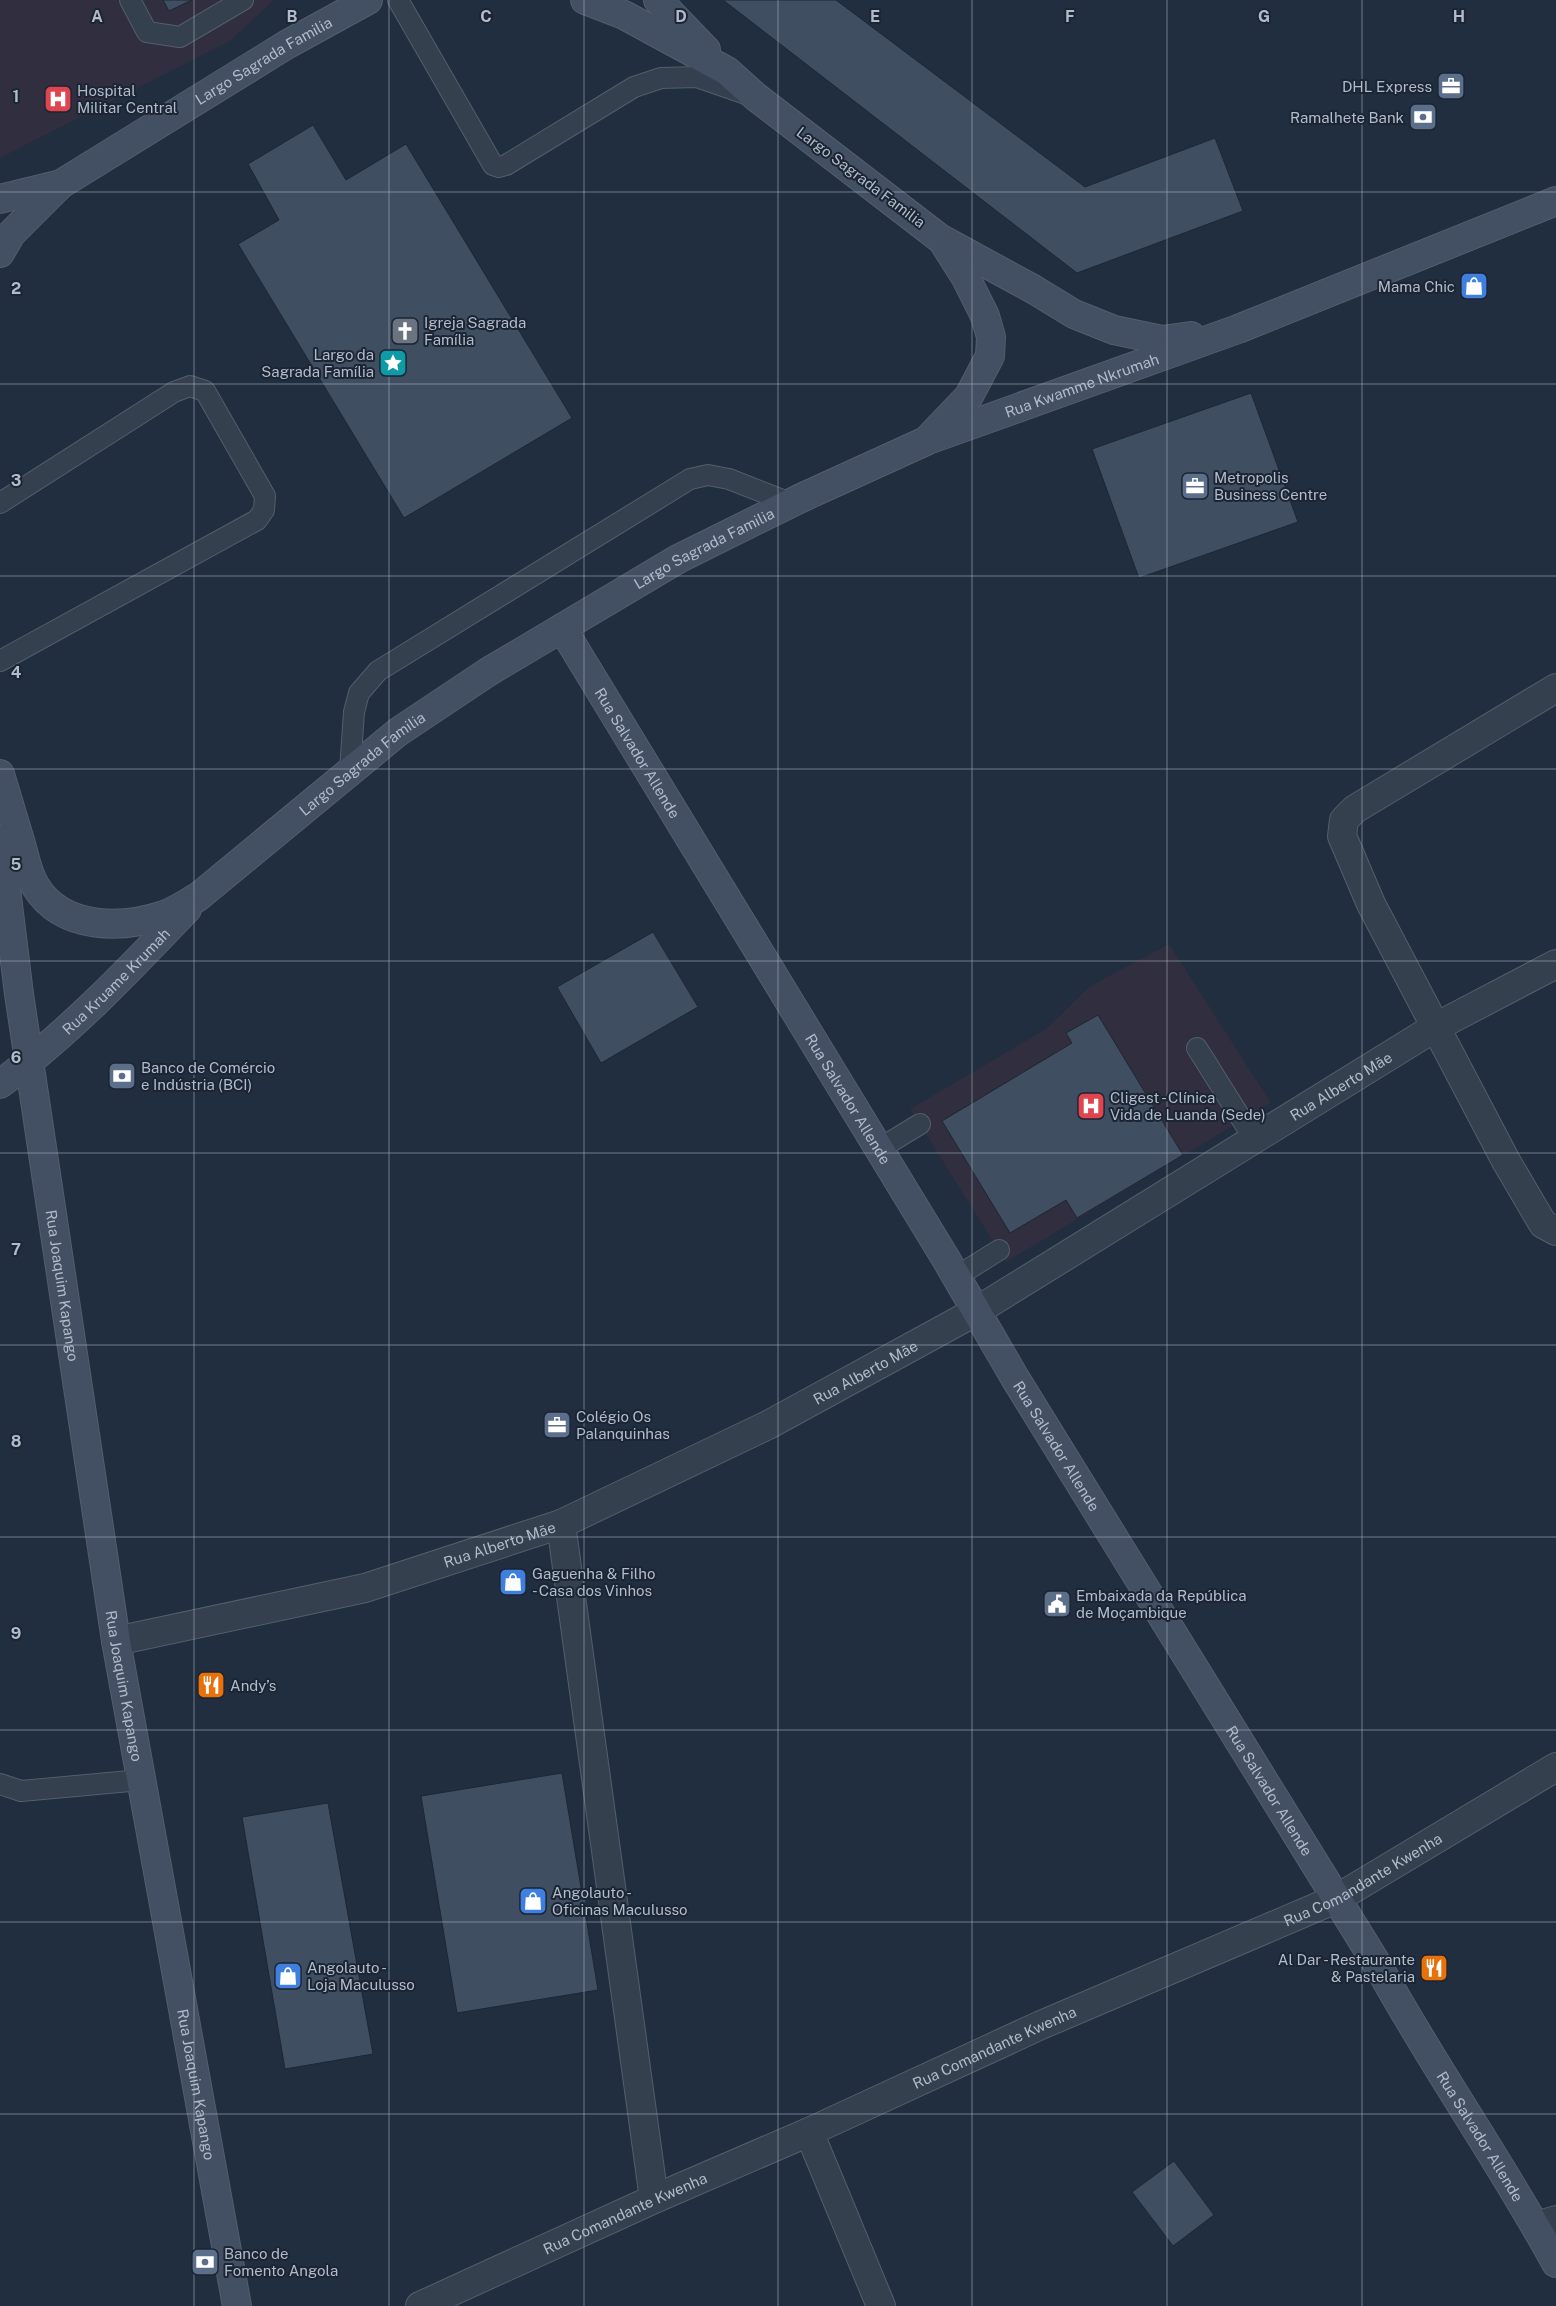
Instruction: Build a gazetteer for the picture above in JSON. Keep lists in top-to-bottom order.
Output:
{
  "streets": {
    "street": [
      "Largo Sagrada Familia",
      "Rua Kwamme Nkrumah",
      "Rua Salvador Allende",
      "Rua Kruame Krumah",
      "Rua Alberto Mãe",
      "Rua Joaquim Kapango",
      "Rua Comandante Kwenha"
    ]
  },
  "crossings": [
    ["Largo Sagrada Familia", "Rua Kwamme Nkrumah"],
    ["Largo Sagrada Familia", "Rua Salvador Allende"],
    ["Largo Sagrada Familia", "Rua Kruame Krumah"],
    ["Rua Salvador Allende", "Rua Alberto Mãe"],
    ["Rua Salvador Allende", "Rua Comandante Kwenha"],
    ["Rua Kruame Krumah", "Rua Joaquim Kapango"],
    ["Rua Alberto Mãe", "Rua Joaquim Kapango"]
  ],
  "places": {
    "office": ["DHL Express", "Metropolis Business Centre", "Colégio Os Palanquinhas"],
    "hospital": ["Hospital Militar Central", "Cligest - Clínica Vida de Luanda (Sede)"],
    "bank": ["Ramalhete Bank", "Banco de Comércio e Indústria (BCI)", "Banco de Fomento Angola"],
    "shop": [
      "Mama Chic",
      "Gaguenha & Filho - Casa dos Vinhos",
      "Angolauto - Oficinas Maculusso",
      "Angolauto - Loja Maculusso"
    ],
    "church": ["Igreja Sagrada Família"],
    "place": ["Largo da Sagrada Família"],
    "public building": ["Embaixada da República de Moçambique"],
    "restaurant": ["Andy’s", "Al Dar - Restaurante & Pastelaria"]
  },
  "grid": {
    "columns": [
      "A",
      "B",
      "C",
      "D",
      "E",
      "F",
      "G",
      "H"
    ],
    "rows": [
      "1",
      "2",
      "3",
      "4",
      "5",
      "6",
      "7",
      "8",
      "9"
    ]
  }
}
